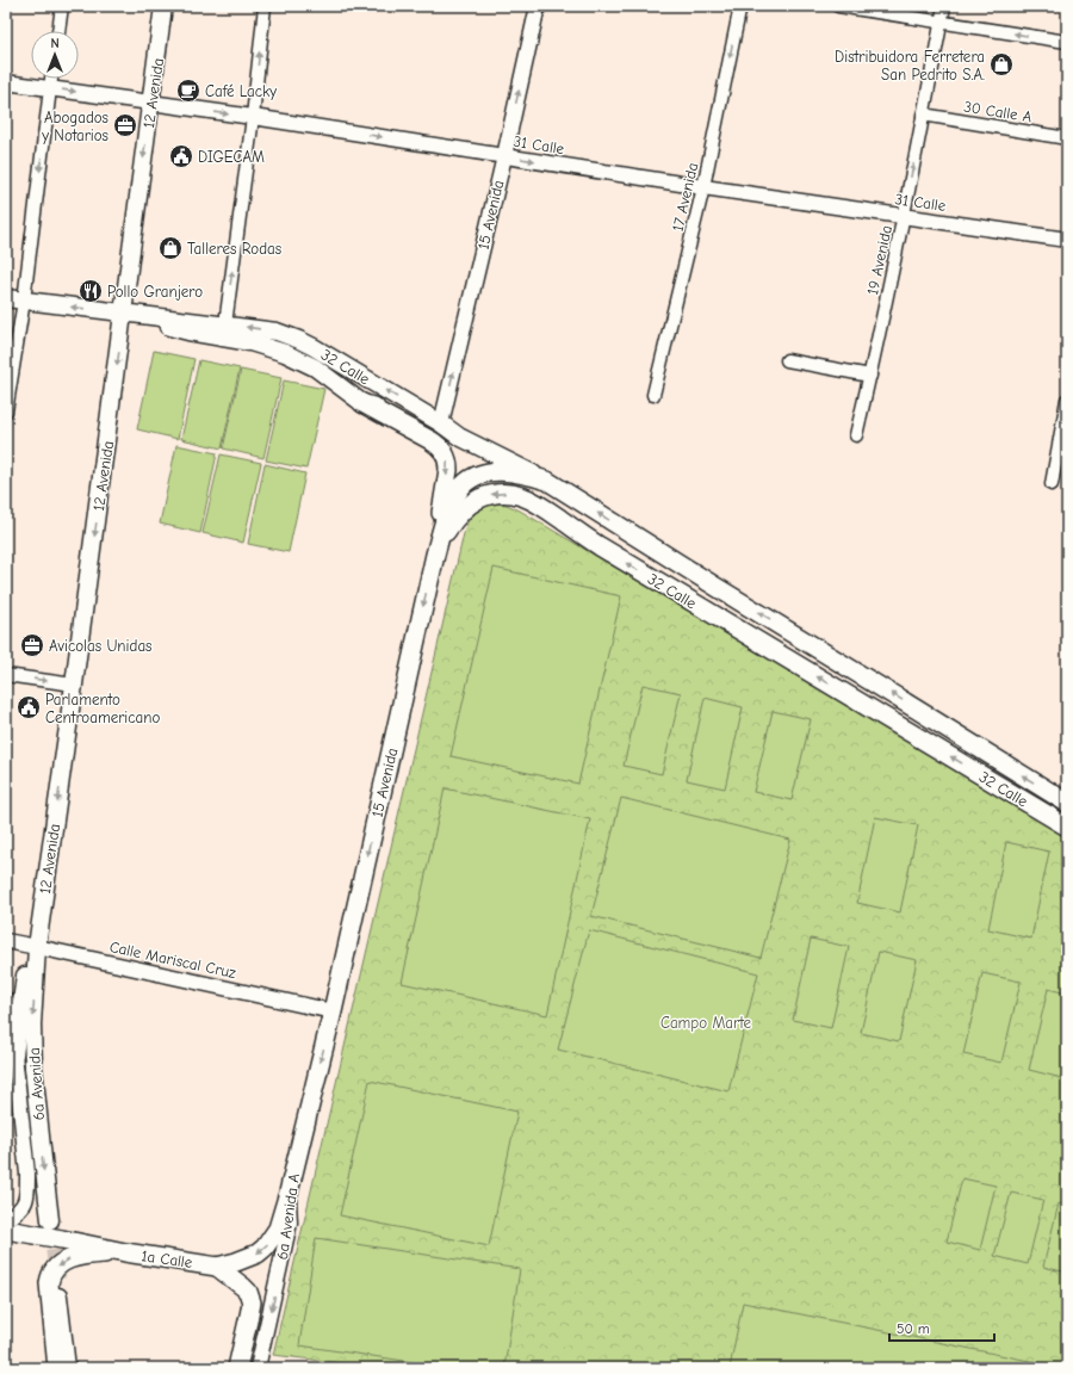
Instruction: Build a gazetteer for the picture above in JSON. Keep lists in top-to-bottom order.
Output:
{
  "streets": {
    "main road": [
      "12 Avenida",
      "15 Avenida",
      "32 Calle",
      "6a Avenida",
      "6a Avenida A",
      "1a Calle"
    ],
    "street": [
      "30 Calle A",
      "31 Calle",
      "17 Avenida",
      "19 Avenida",
      "Calle Mariscal Cruz"
    ]
  },
  "crossings": [
    ["12 Avenida", "31 Calle"],
    ["12 Avenida", "32 Calle"],
    ["12 Avenida", "Calle Mariscal Cruz"],
    ["12 Avenida", "6a Avenida"],
    ["30 Calle A", "19 Avenida"],
    ["31 Calle", "17 Avenida"],
    ["31 Calle", "15 Avenida"],
    ["31 Calle", "19 Avenida"],
    ["15 Avenida", "32 Calle"],
    ["15 Avenida", "Calle Mariscal Cruz"],
    ["15 Avenida", "6a Avenida A"],
    ["Calle Mariscal Cruz", "6a Avenida"],
    ["Calle Mariscal Cruz", "6a Avenida A"],
    ["6a Avenida A", "1a Calle"]
  ],
  "one_way": [
    "12 Avenida",
    "31 Calle",
    "17 Avenida",
    "32 Calle",
    "6a Avenida A"
  ],
  "parks": ["Campo Marte"],
  "places": {
    "shop": ["Distribuidora Ferretera San Pedrito S.A.", "Talleres Rodas"],
    "cafe": ["Café Lacky"],
    "office": ["Abogados y Notarios", "Avicolas Unidas"],
    "public building": ["DIGECAM", "Parlamento Centroamericano"],
    "restaurant": ["Pollo Granjero"]
  },
  "scale_bar": "50 m",
  "north": "top"
}
